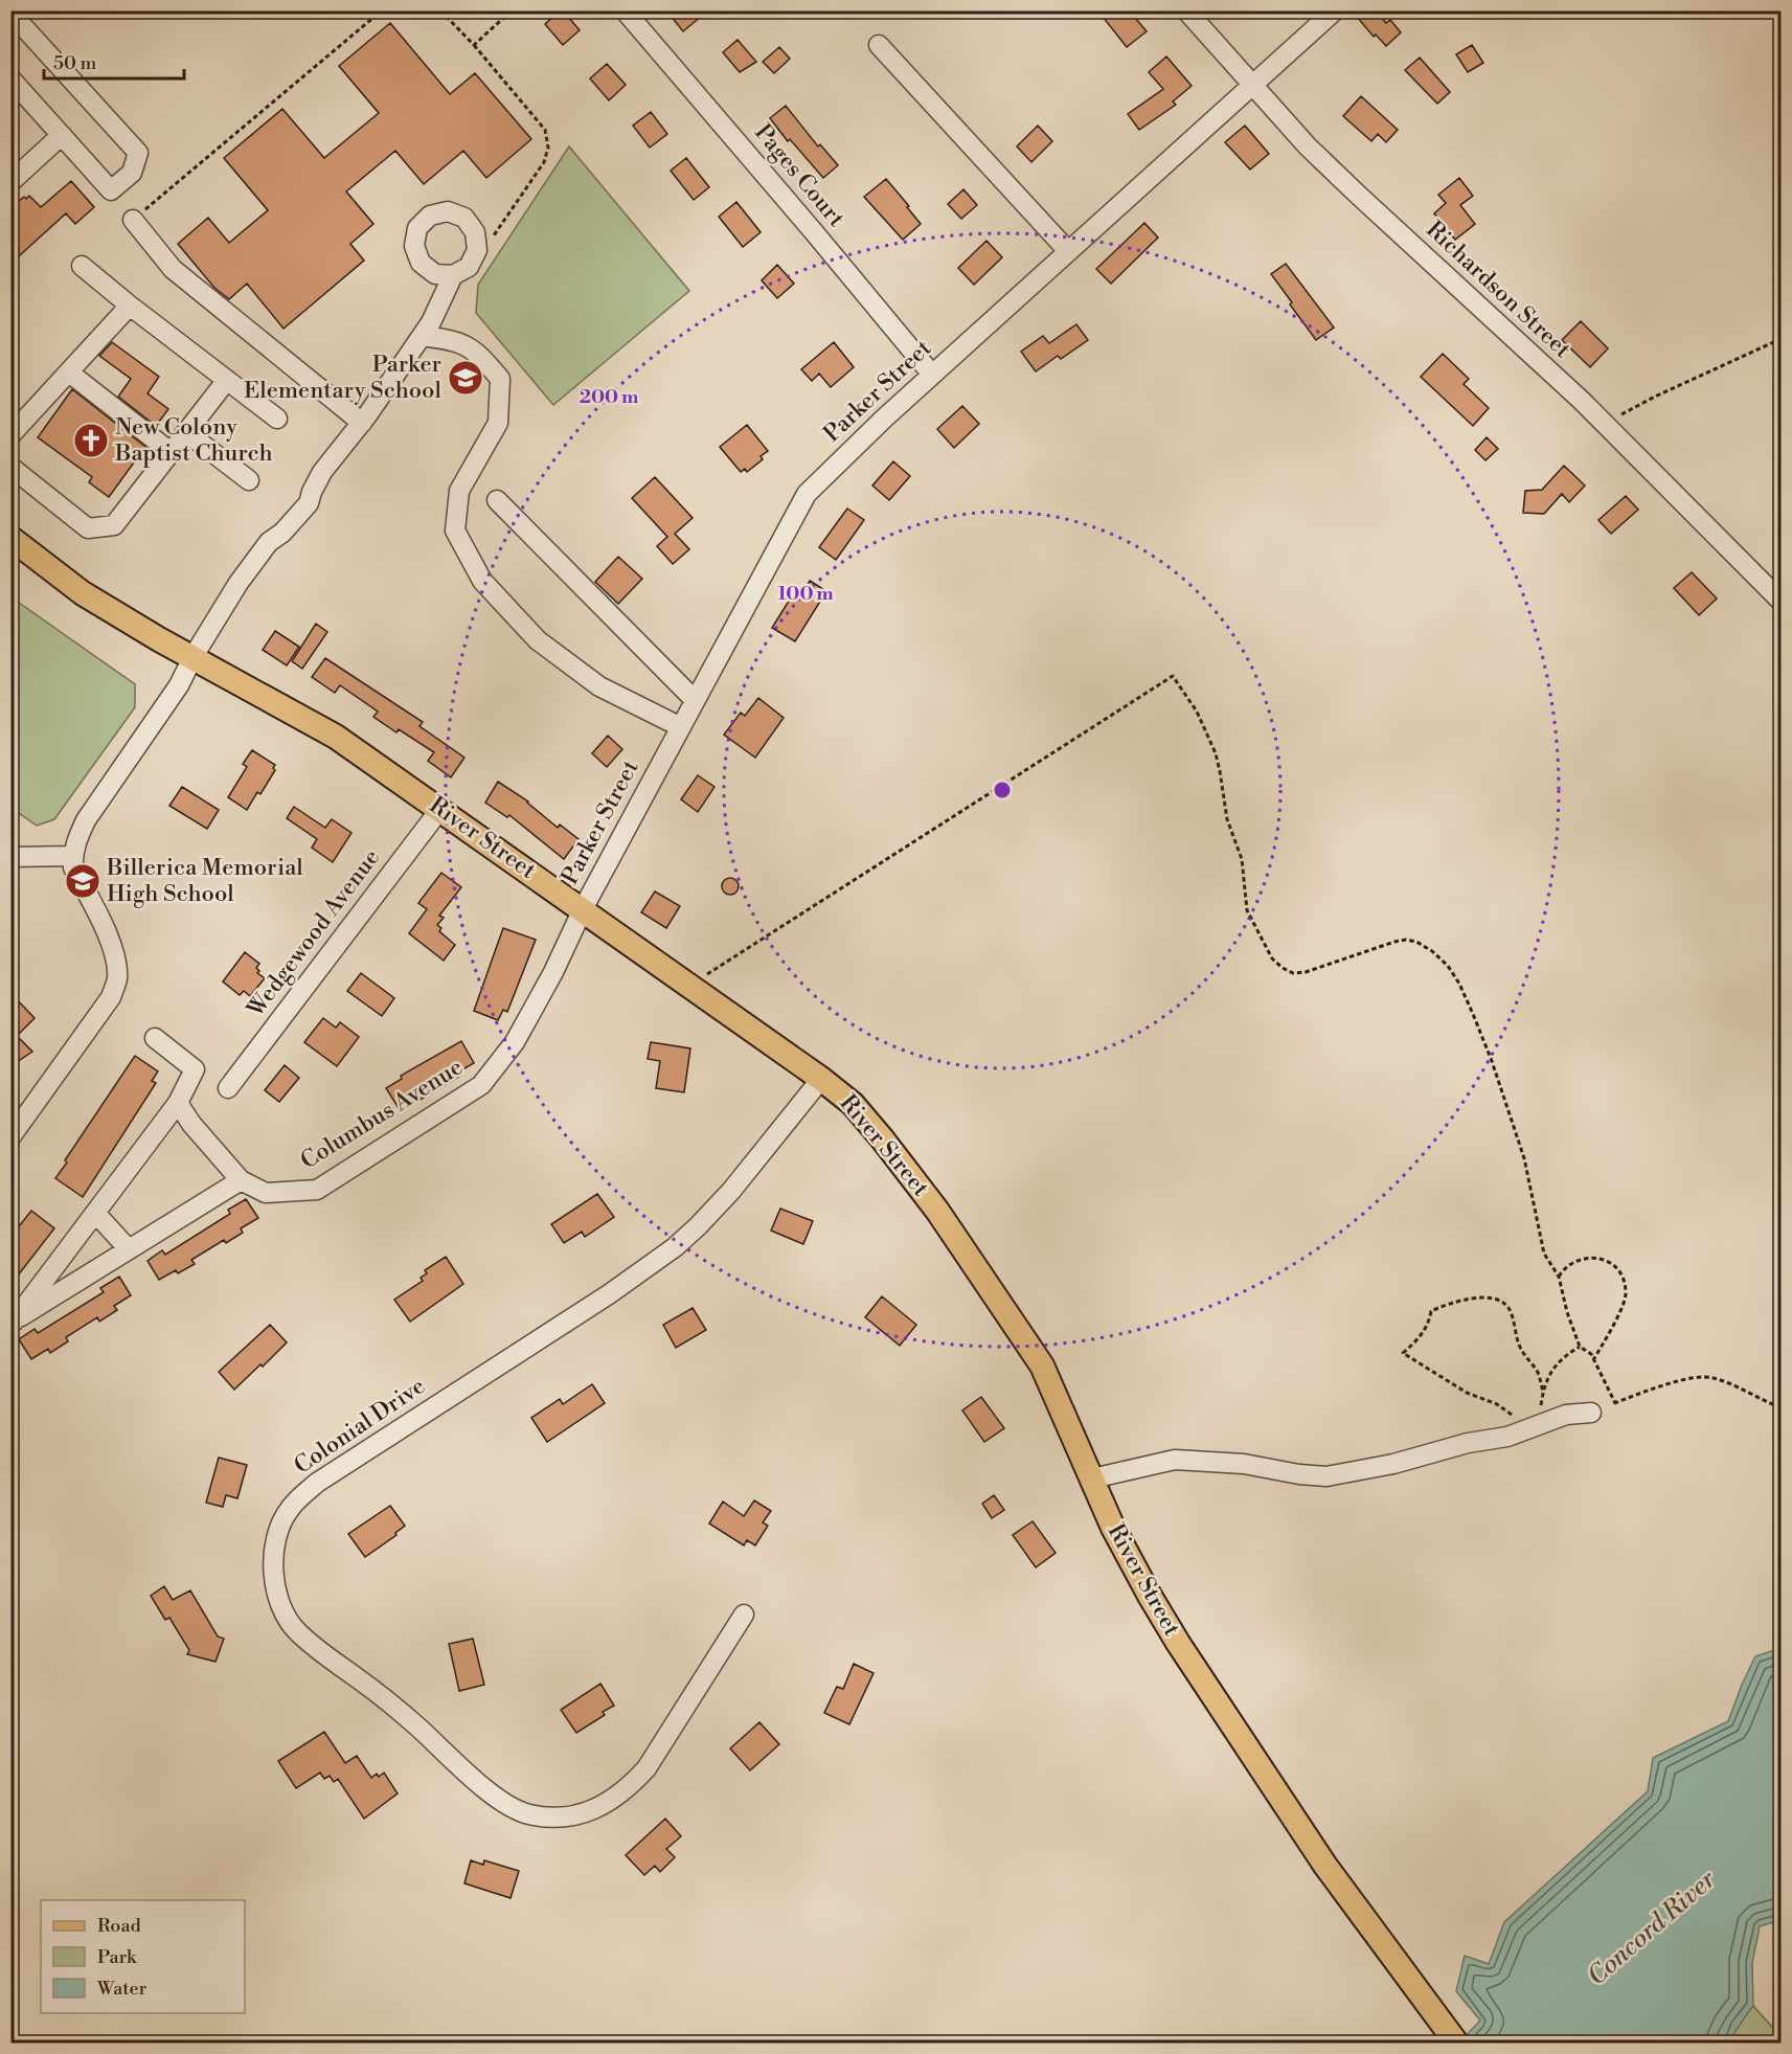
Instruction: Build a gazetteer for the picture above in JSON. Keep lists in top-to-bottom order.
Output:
{
  "streets": {
    "main road": ["River Street"],
    "street": [
      "Pages Court",
      "Richardson Street",
      "Parker Street",
      "Wedgewood Avenue",
      "Columbus Avenue",
      "Colonial Drive"
    ]
  },
  "crossings": [
    ["Pages Court", "Parker Street"],
    ["Richardson Street", "Parker Street"],
    ["Parker Street", "River Street"],
    ["Parker Street", "Columbus Avenue"],
    ["River Street", "Wedgewood Avenue"],
    ["River Street", "Columbus Avenue"],
    ["River Street", "Colonial Drive"]
  ],
  "water": ["Concord River"],
  "places": {
    "school or university": ["Parker Elementary School", "Billerica Memorial High School"],
    "church": ["New Colony Baptist Church"]
  },
  "legend": ["Road", "Park", "Water"],
  "scale_bar": "50 m",
  "rings": ["200 m", "100 m"]
}
